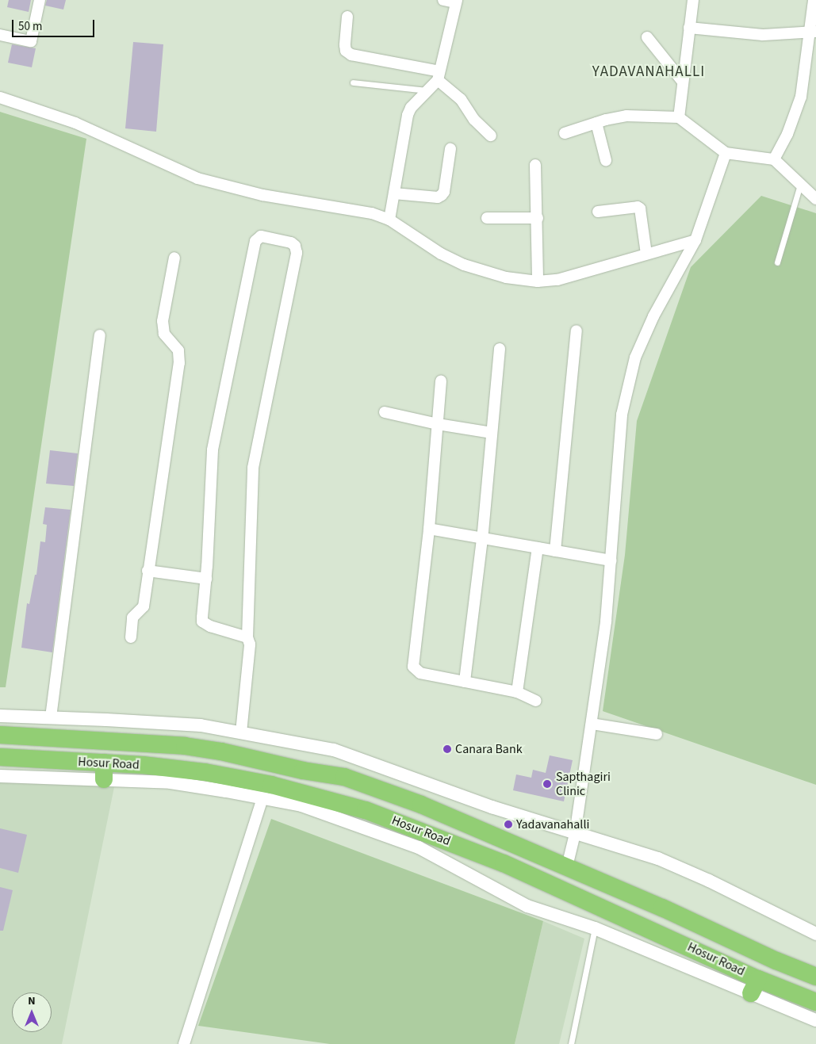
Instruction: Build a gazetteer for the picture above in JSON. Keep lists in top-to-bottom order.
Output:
{
  "streets": {
    "highway": ["Hosur Road"]
  },
  "districts": ["YADAVANAHALLI"],
  "places": ["Canara Bank", "Sapthagiri Clinic", "Yadavanahalli"],
  "scale_bar": "50 m",
  "north": "top"
}
